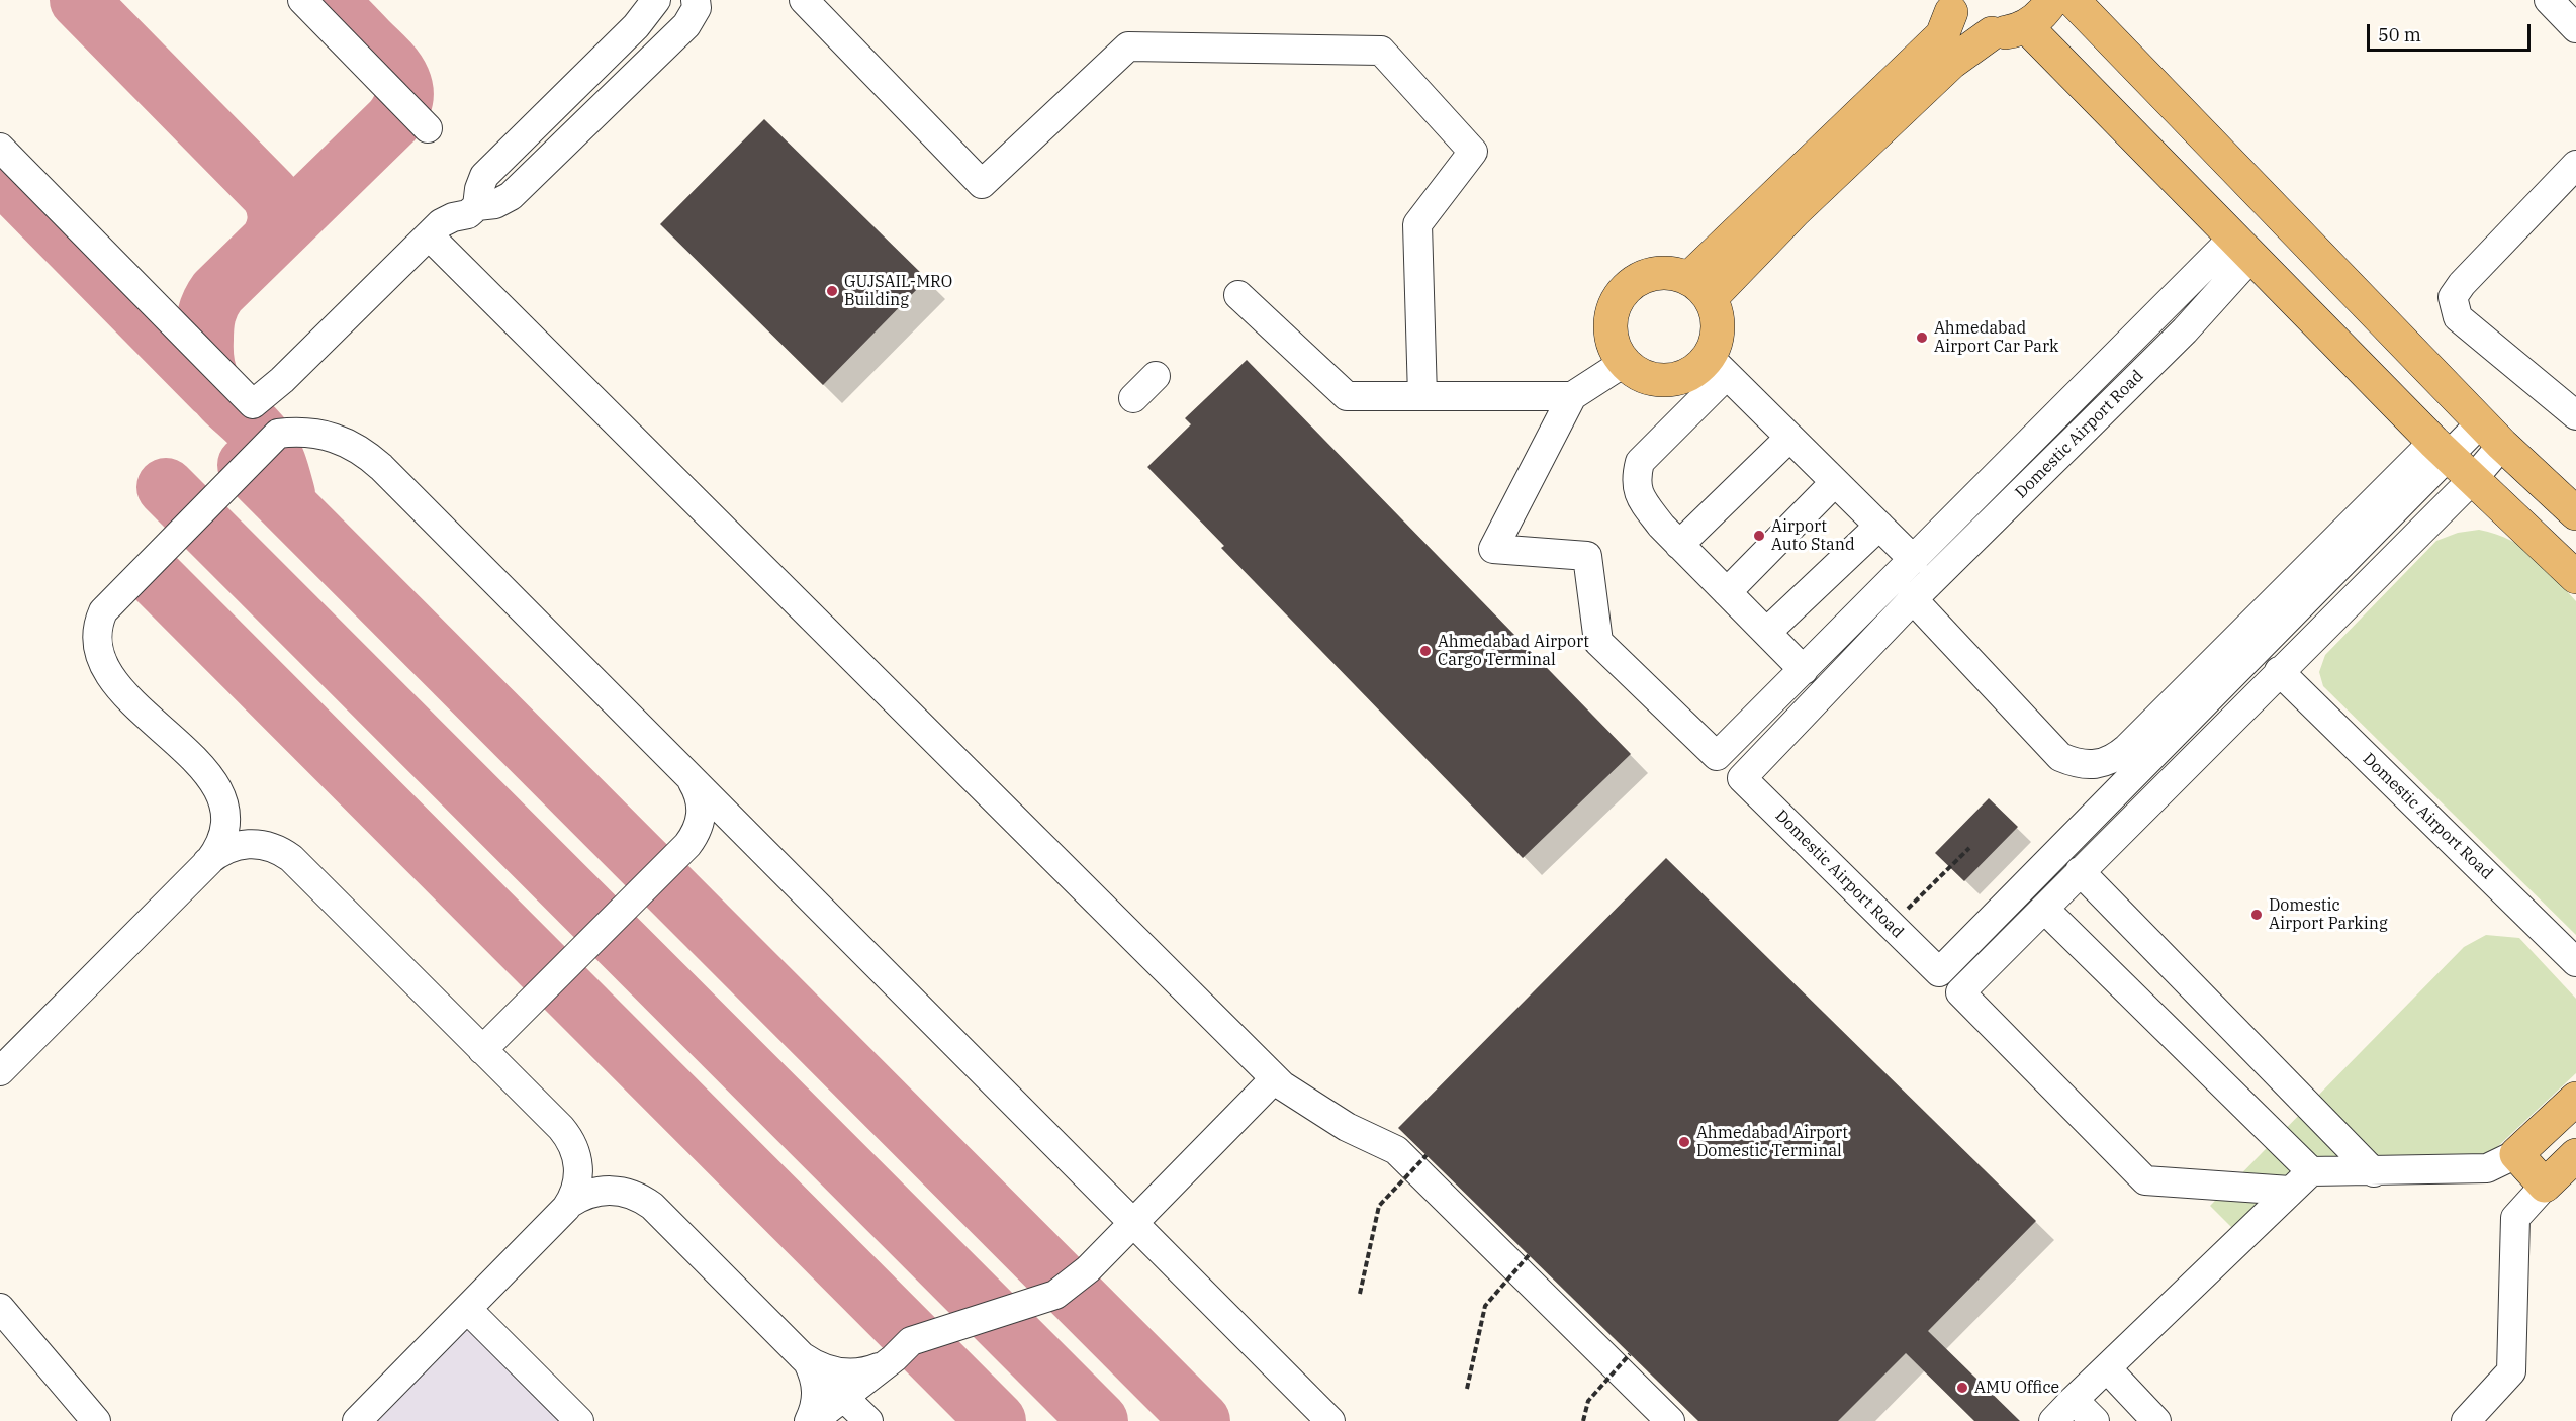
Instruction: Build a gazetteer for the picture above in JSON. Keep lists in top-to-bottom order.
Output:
{
  "streets": {
    "street": ["Domestic Airport Road"]
  },
  "places": [
    "GUJSAIL-MRO Building",
    "Ahmedabad Airport Car Park",
    "Airport Auto Stand",
    "Ahmedabad Airport Cargo Terminal",
    "Domestic Airport Parking",
    "Ahmedabad Airport Domestic Terminal",
    "AMU Office"
  ],
  "scale_bar": "50 m"
}
